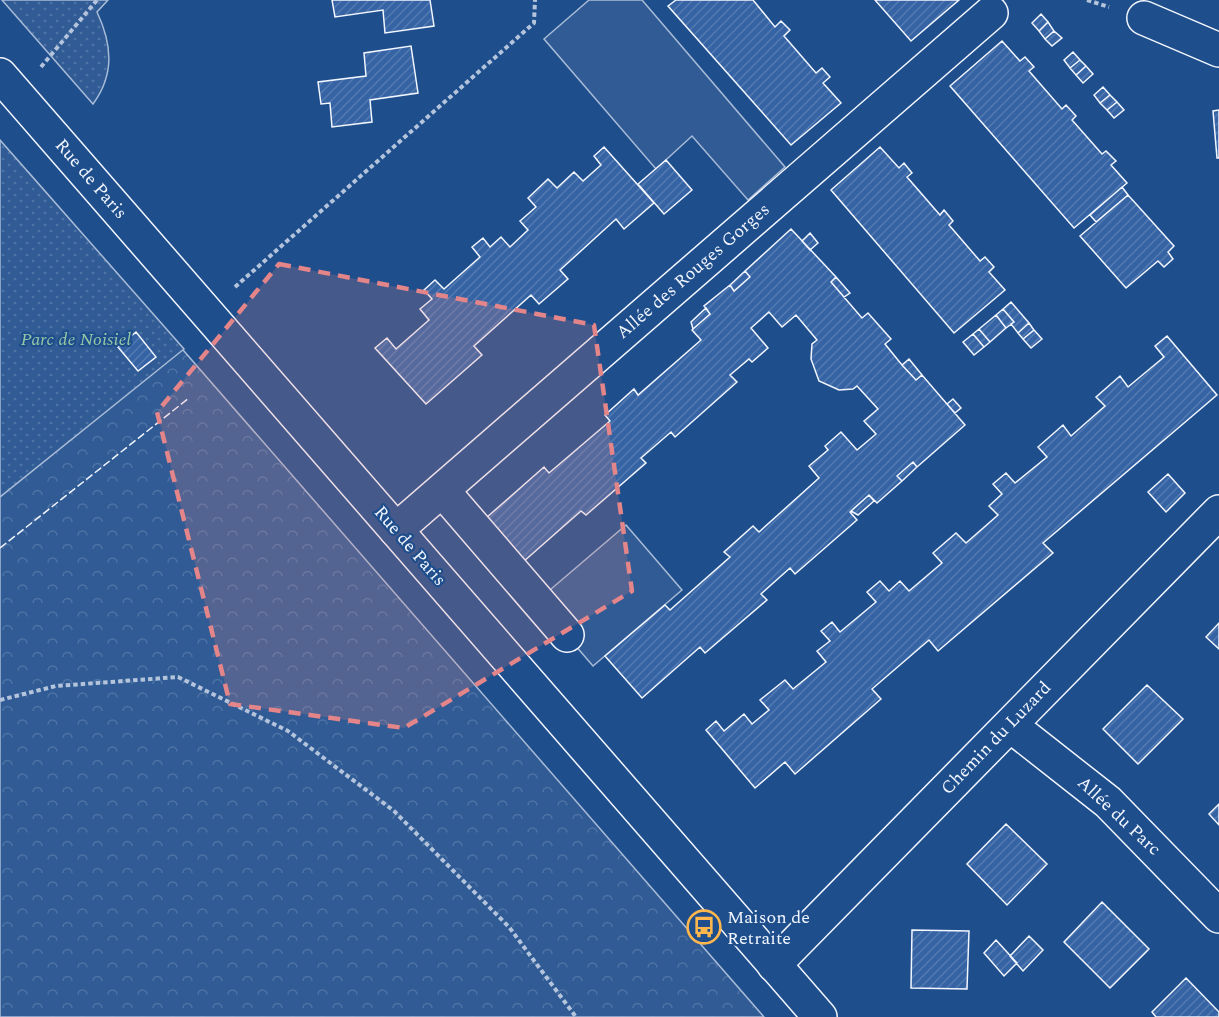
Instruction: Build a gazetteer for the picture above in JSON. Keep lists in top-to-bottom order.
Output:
{
  "streets": {
    "street": [
      "Rue de Paris",
      "Allée des Rouges Gorges",
      "Chemin du Luzard",
      "Allée du Parc"
    ]
  },
  "crossings": [
    ["Rue de Paris", "Allée des Rouges Gorges"],
    ["Rue de Paris", "Chemin du Luzard"],
    ["Chemin du Luzard", "Allée du Parc"]
  ],
  "parks": ["Parc de Noisiel"],
  "places": {
    "bus stop": ["Maison de Retraite"]
  }
}
